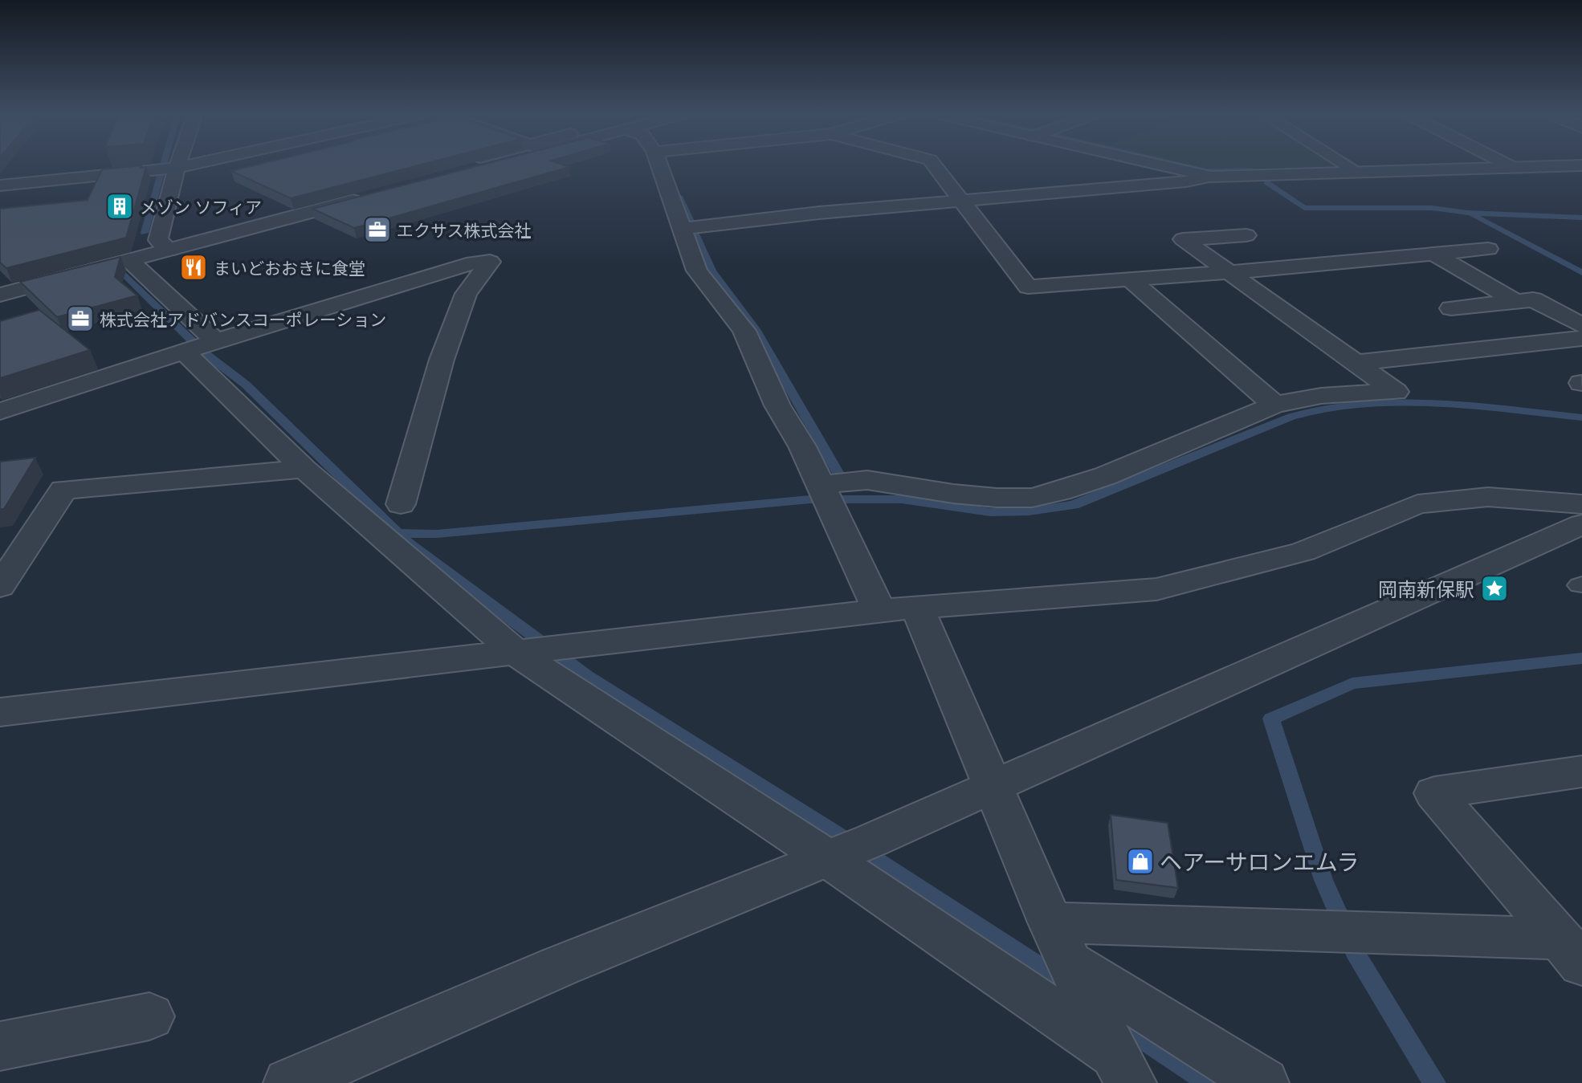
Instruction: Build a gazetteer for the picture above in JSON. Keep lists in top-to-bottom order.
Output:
{
  "places": {
    "building": ["メゾン ソフィア"],
    "office": ["エクサス株式会社", "株式会社アドバンスコーポレーション"],
    "restaurant": ["まいどおおきに食堂"],
    "place": ["岡南新保駅"],
    "shop": ["ヘアーサロンエムラ"]
  }
}
